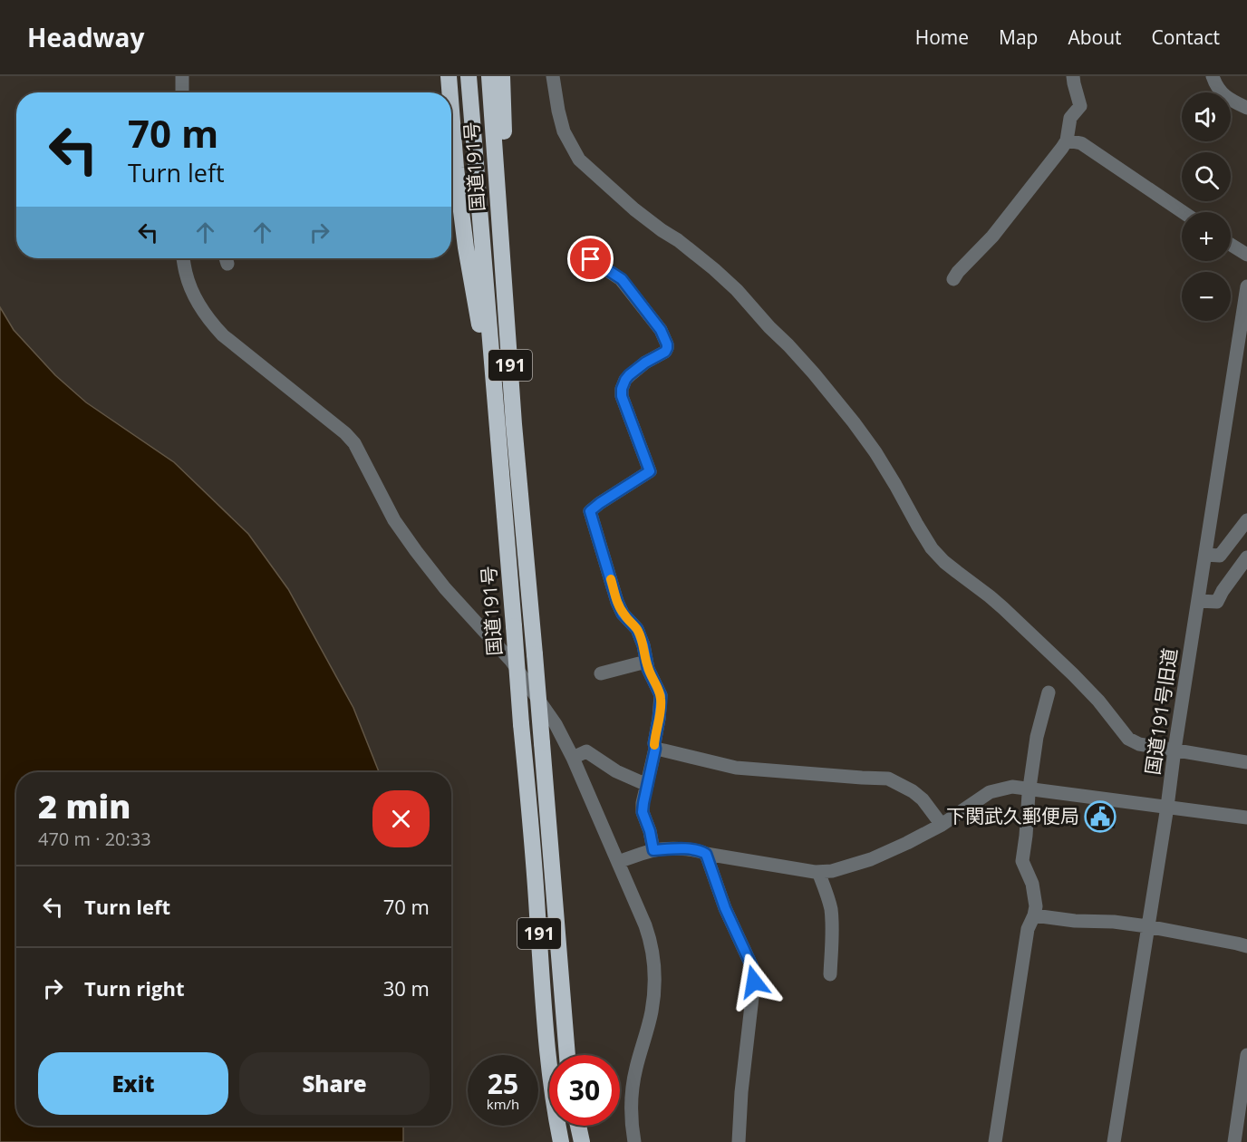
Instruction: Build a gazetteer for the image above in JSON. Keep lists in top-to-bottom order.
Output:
{
  "streets": {
    "highway": ["国道191号", "191"],
    "street": ["国道191号旧道"]
  },
  "places": {
    "public building": ["下関武久郵便局"]
  },
  "page": {
    "header": "Headway",
    "nav": [
      "Home",
      "Map",
      "About",
      "Contact"
    ],
    "map_buttons": ["+", "−"],
    "turn": ["70 m", "Turn left"],
    "heading": ["2 min", "470 m · 20:33"],
    "list": [
      {
        "name": "Turn left",
        "value": "70 m"
      },
      {
        "name": "Turn right",
        "value": "30 m"
      }
    ],
    "buttons": ["Exit", "Share"],
    "speed": "25 km/h",
    "limit": "30"
  }
}
